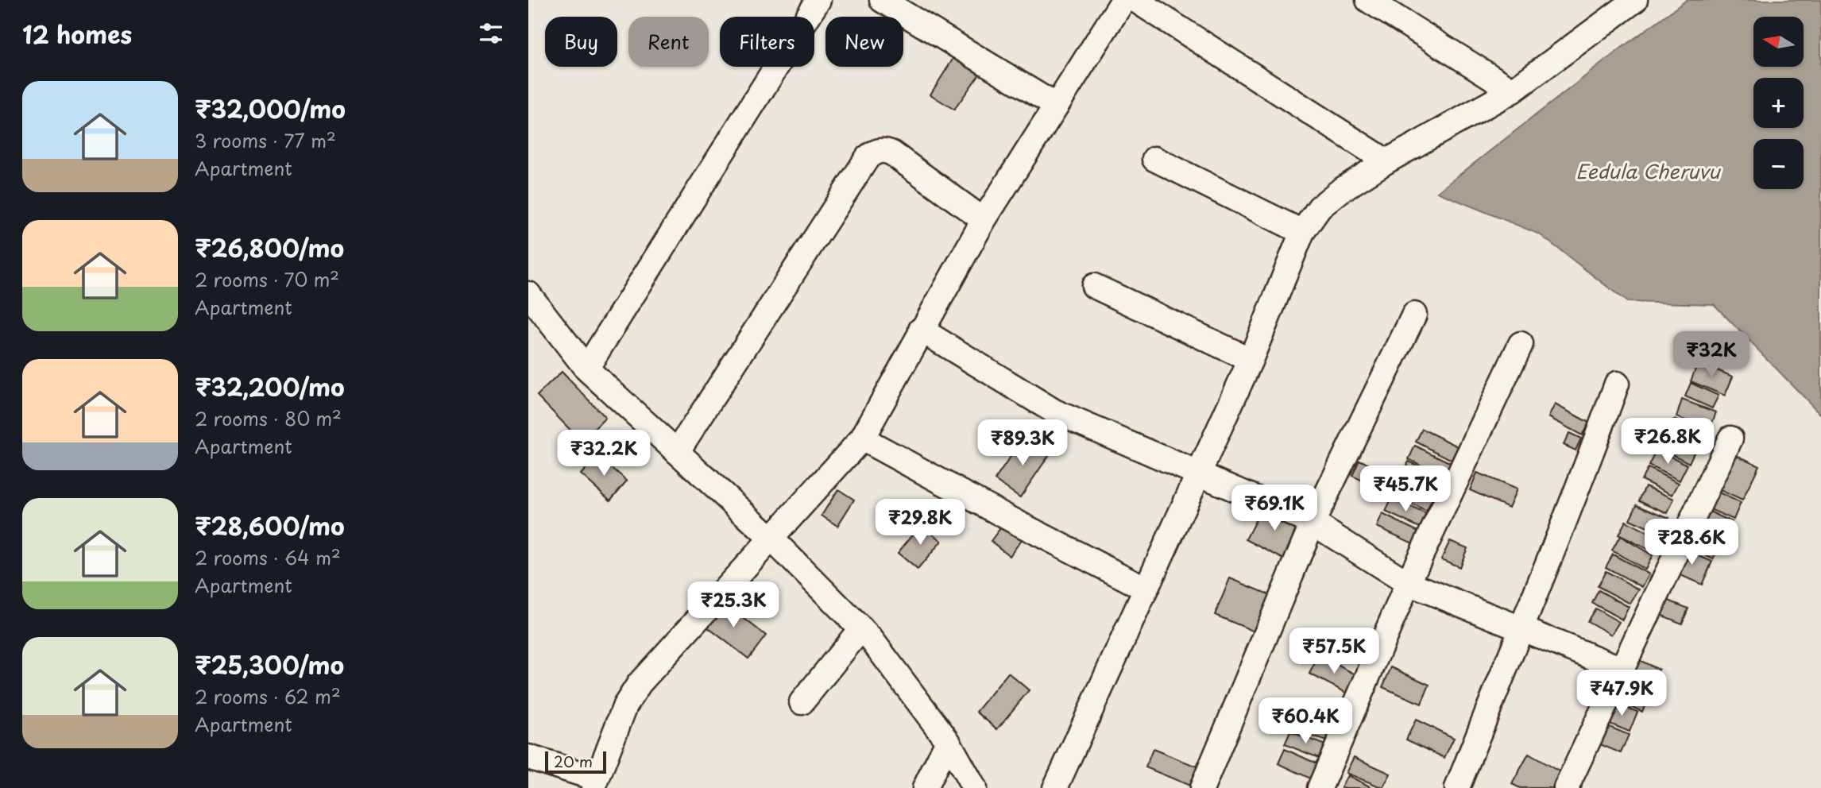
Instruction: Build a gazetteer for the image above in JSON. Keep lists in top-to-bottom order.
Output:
{
  "water": ["Eedula Cheruvu"],
  "scale_bar": "20 m",
  "north": "left",
  "page": {
    "heading": "12 homes",
    "map_buttons": ["+", "−"],
    "chip": [
      "Buy",
      "Rent",
      "Filters",
      "New"
    ],
    "list": [
      {
        "name": "₹32,000/mo",
        "note": "3 rooms · 77 m² · Apartment"
      },
      {
        "name": "₹26,800/mo",
        "note": "2 rooms · 70 m² · Apartment"
      },
      {
        "name": "₹32,200/mo",
        "note": "2 rooms · 80 m² · Apartment"
      },
      {
        "name": "₹28,600/mo",
        "note": "2 rooms · 64 m² · Apartment"
      },
      {
        "name": "₹25,300/mo",
        "note": "2 rooms · 62 m² · Apartment"
      }
    ],
    "price": [
      "₹32K",
      "₹26.8K",
      "₹89.3K",
      "₹32.2K",
      "₹45.7K",
      "₹69.1K",
      "₹29.8K",
      "₹28.6K",
      "₹25.3K",
      "₹57.5K",
      "₹47.9K",
      "₹60.4K"
    ],
    "scale": "20 m"
  }
}
